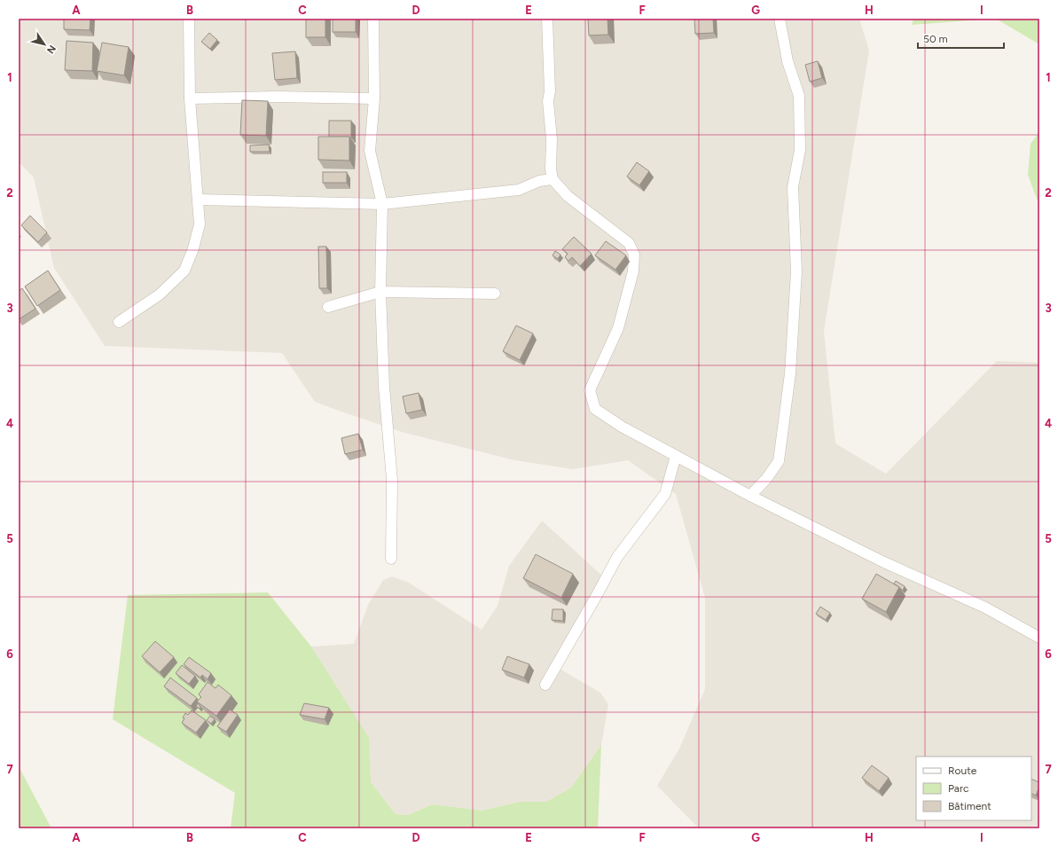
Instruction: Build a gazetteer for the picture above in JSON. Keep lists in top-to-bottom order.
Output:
{
  "legend": ["Route", "Parc", "Bâtiment"],
  "scale_bar": "50 m",
  "north": "bottom right",
  "grid": {
    "columns": [
      "A",
      "B",
      "C",
      "D",
      "E",
      "F",
      "G",
      "H",
      "I"
    ],
    "rows": [
      "1",
      "2",
      "3",
      "4",
      "5",
      "6",
      "7"
    ]
  }
}
